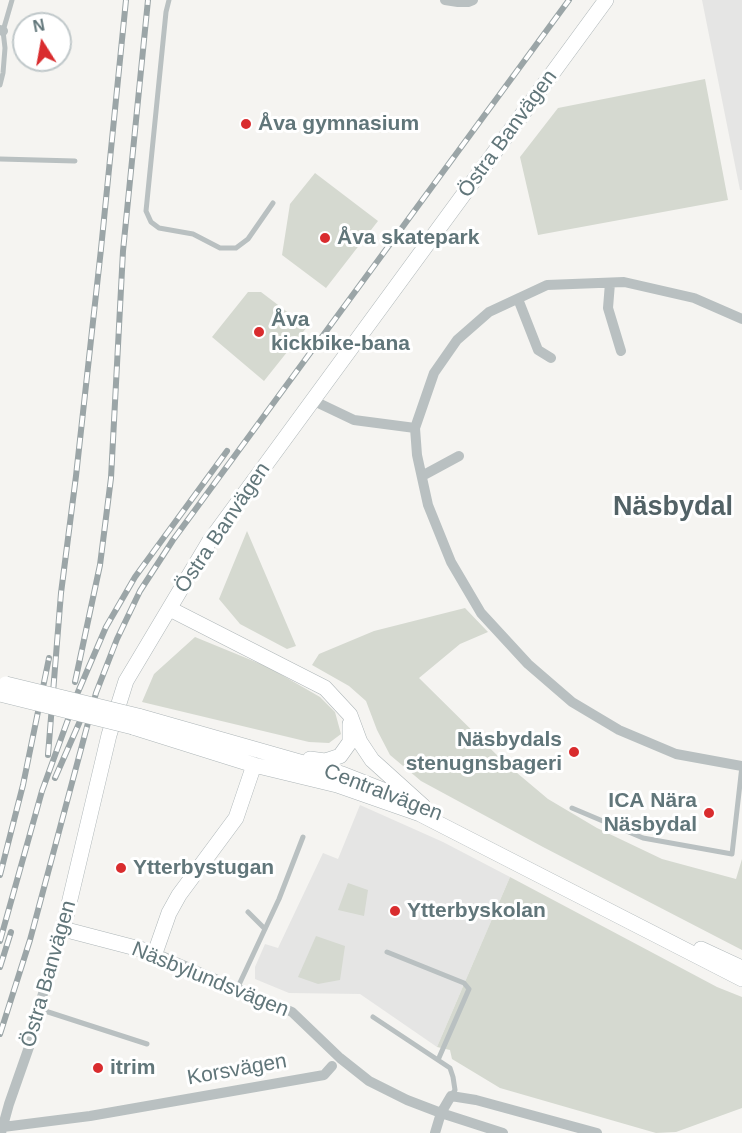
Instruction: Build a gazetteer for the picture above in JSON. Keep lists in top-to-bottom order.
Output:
{
  "streets": {
    "street": [
      "Östra Banvägen",
      "Centralvägen",
      "Näsbylundsvägen",
      "Korsvägen"
    ]
  },
  "crossings": [
    ["Östra Banvägen", "Näsbylundsvägen"],
    ["Östra Banvägen", "Korsvägen"]
  ],
  "districts": ["Näsbydal"],
  "places": [
    "Åva gymnasium",
    "Åva skatepark",
    "Åva kickbike-bana",
    "Näsbydals stenugnsbageri",
    "ICA Nära Näsbydal",
    "Ytterbystugan",
    "Ytterbyskolan",
    "itrim"
  ],
  "north": "top"
}
